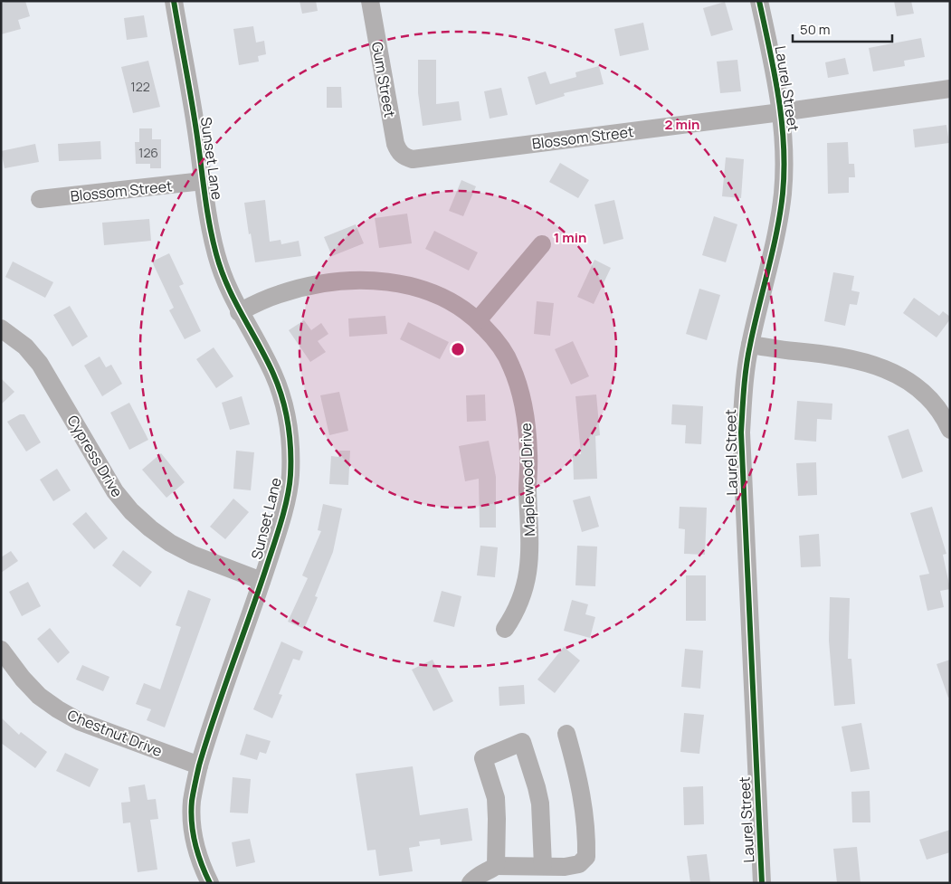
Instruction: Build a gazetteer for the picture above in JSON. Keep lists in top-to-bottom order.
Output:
{
  "streets": {
    "street": [
      "Gum Street",
      "Laurel Street",
      "Blossom Street",
      "Sunset Lane",
      "Cypress Drive",
      "Maplewood Drive",
      "Chestnut Drive"
    ]
  },
  "crossings": [
    ["Gum Street", "Blossom Street"],
    ["Laurel Street", "Blossom Street"],
    ["Blossom Street", "Sunset Lane"],
    ["Sunset Lane", "Cypress Drive"],
    ["Sunset Lane", "Maplewood Drive"],
    ["Sunset Lane", "Chestnut Drive"]
  ],
  "house_numbers": ["122", "126"],
  "scale_bar": "50 m",
  "rings": ["2 min", "1 min"]
}
